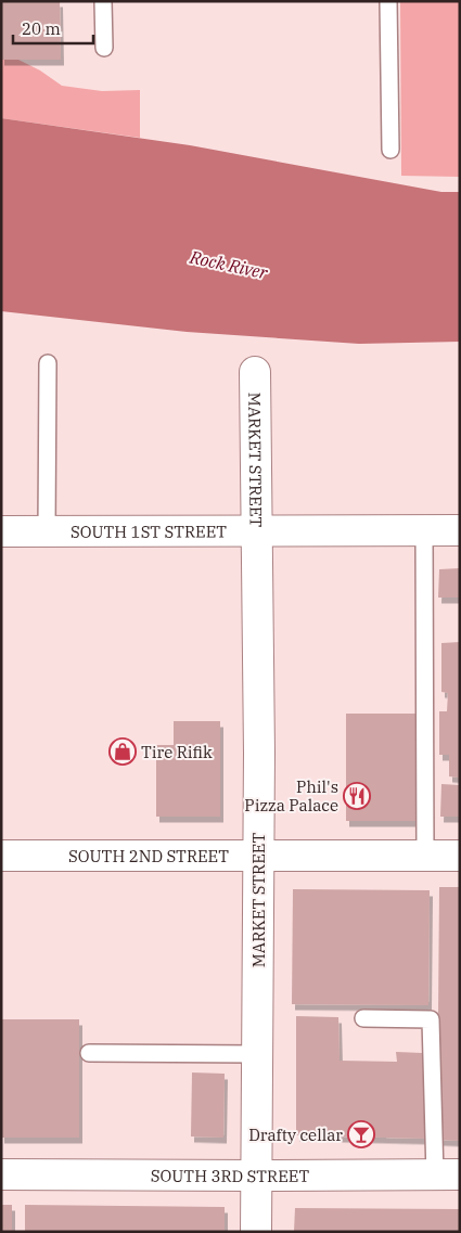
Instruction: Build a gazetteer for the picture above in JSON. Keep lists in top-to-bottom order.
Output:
{
  "streets": {
    "street": [
      "MARKET STREET",
      "SOUTH 1ST STREET",
      "SOUTH 2ND STREET",
      "SOUTH 3RD STREET"
    ]
  },
  "crossings": [
    ["MARKET STREET", "SOUTH 1ST STREET"],
    ["MARKET STREET", "SOUTH 2ND STREET"],
    ["MARKET STREET", "SOUTH 3RD STREET"]
  ],
  "water": ["Rock River"],
  "places": {
    "shop": ["Tire Rifik"],
    "restaurant": ["Phil's Pizza Palace"],
    "bar": ["Drafty cellar"]
  },
  "scale_bar": "20 m"
}
